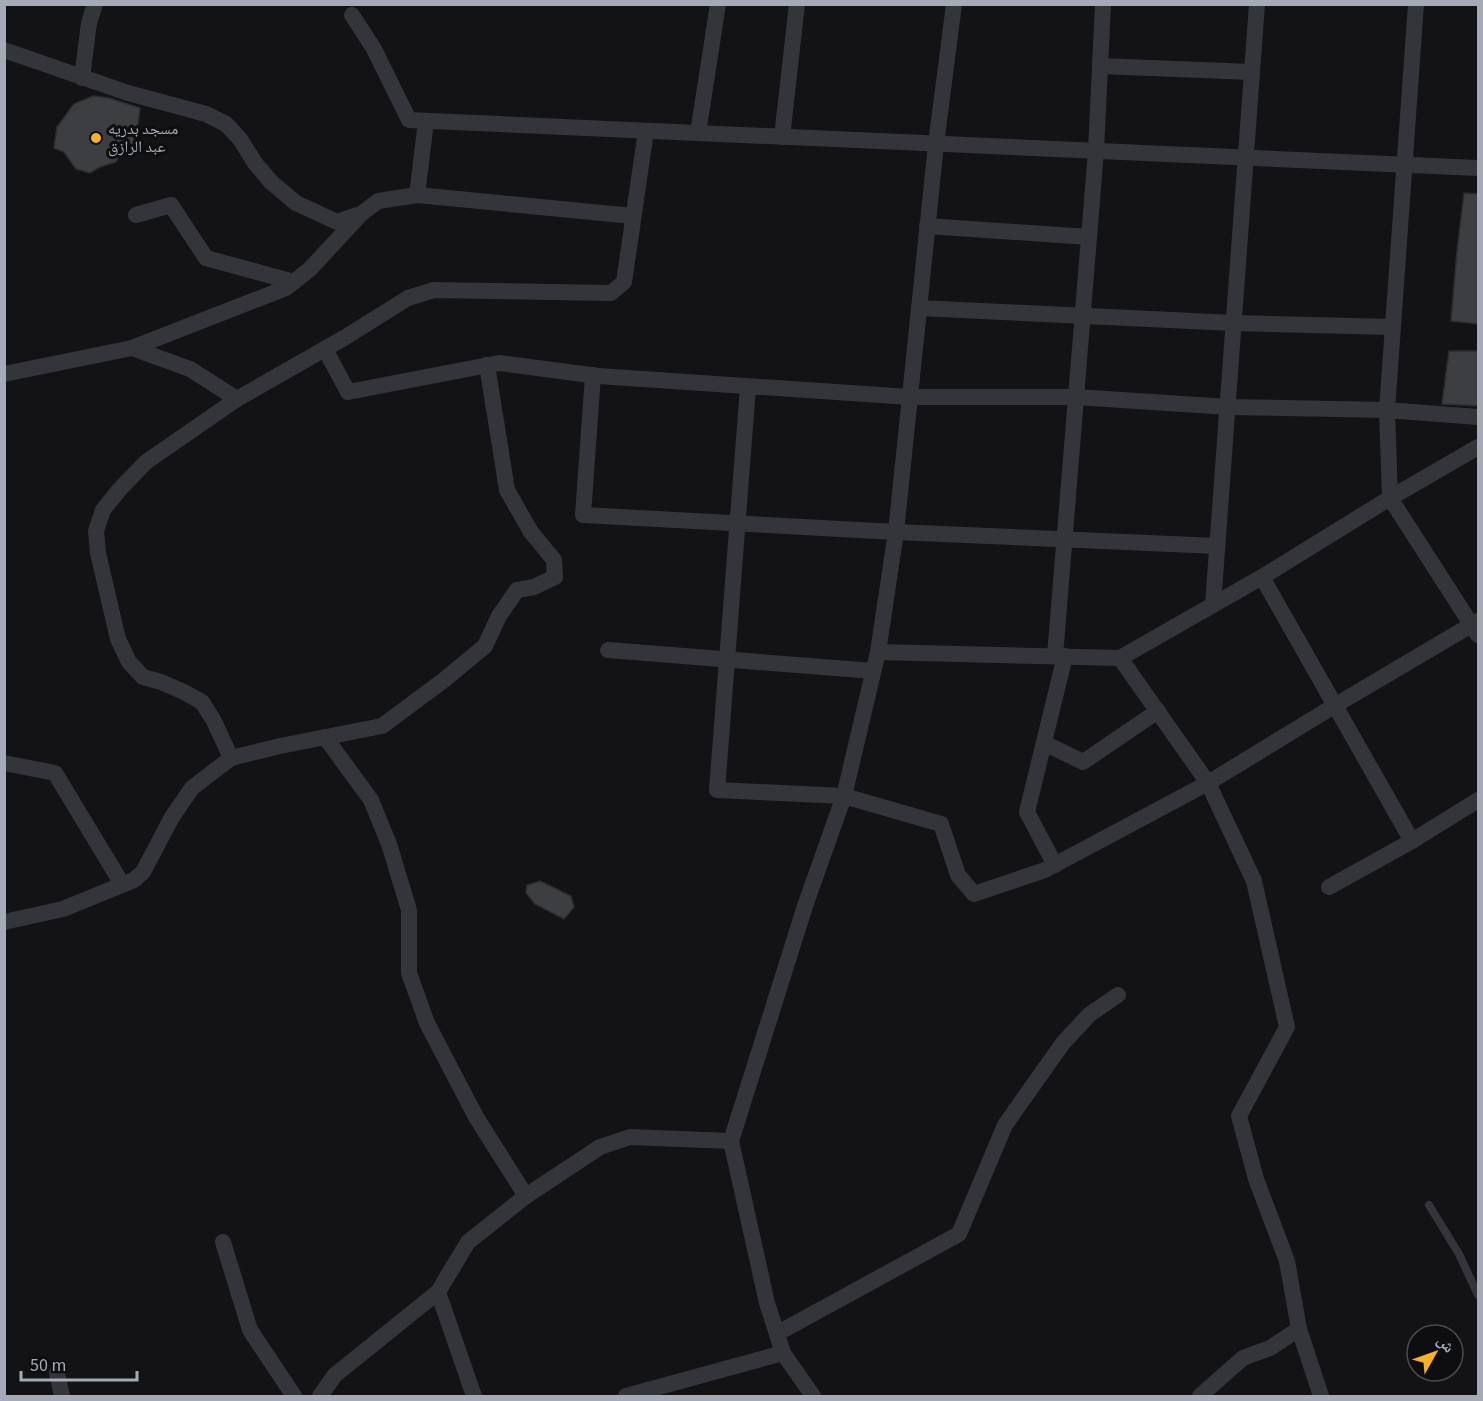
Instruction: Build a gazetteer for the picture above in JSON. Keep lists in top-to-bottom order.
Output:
{
  "places": ["مسجد بدريه عبد الرازق"],
  "scale_bar": "50 m",
  "north": "top right"
}
